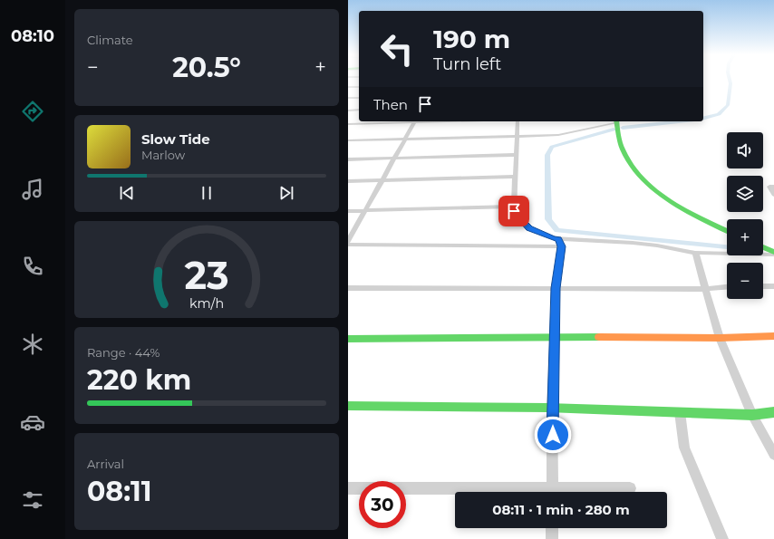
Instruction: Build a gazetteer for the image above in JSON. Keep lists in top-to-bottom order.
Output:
{
  "page": {
    "tabs": "08:10",
    "tile": [
      "Climate",
      ["Range · 44%", "220 km"],
      ["Arrival", "08:11"]
    ],
    "turn": ["190 m", "Turn left"],
    "heat": ["−", "20.5°", "+"],
    "then": "Then",
    "song": ["Slow Tide", "Marlow"],
    "map_buttons": ["+", "−"],
    "limit": "30",
    "trip": "08:11 · 1 min · 280 m",
    "gauge": ["23", "km/h"]
  }
}
